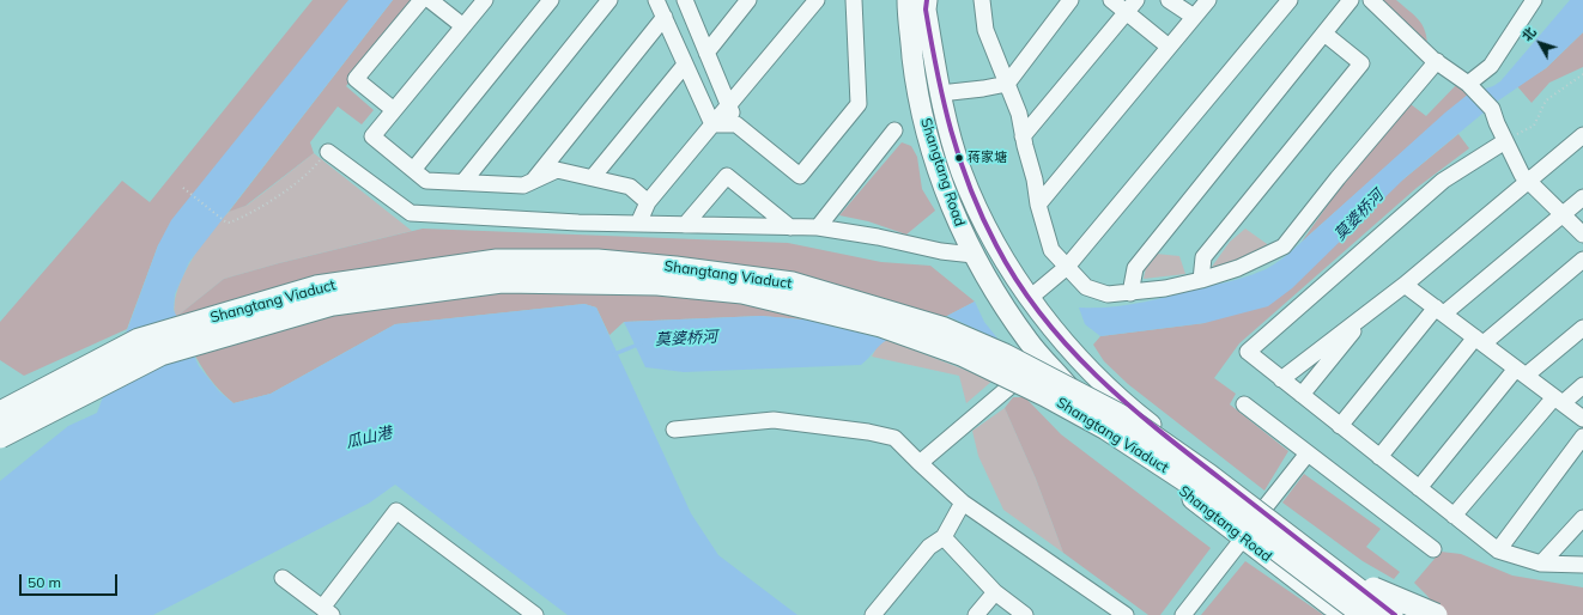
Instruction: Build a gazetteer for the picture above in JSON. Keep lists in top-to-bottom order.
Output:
{
  "streets": {
    "highway": ["Shangtang Viaduct"],
    "main road": ["Shangtang Road"]
  },
  "crossings": [
    ["Shangtang Road", "Shangtang Viaduct"]
  ],
  "water": ["莫婆桥河", "瓜山港"],
  "places": ["蒋家塘"],
  "scale_bar": "50 m",
  "north": "top left"
}
